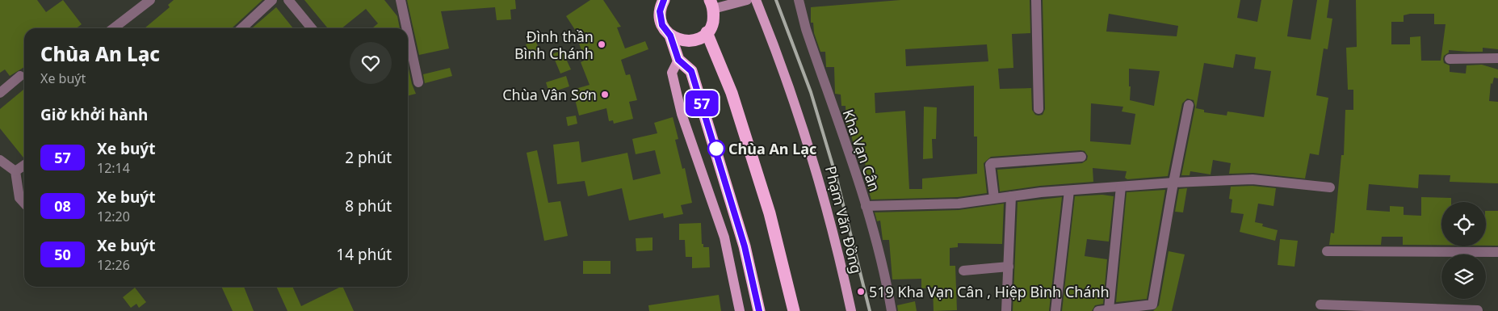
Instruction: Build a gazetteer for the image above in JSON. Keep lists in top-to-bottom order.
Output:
{
  "streets": {
    "main road": ["Phạm Văn Đồng"],
    "street": ["Kha Vạn Cân"]
  },
  "places": [
    "Đình thần Bình Chánh",
    "Chùa Vân Sơn",
    "Chùa An Lạc",
    "519 Kha Vạn Cân , Hiệp Bình Chánh"
  ],
  "lines": ["bus line 57"],
  "page": {
    "on_map": "57",
    "heading": [
      ["Chùa An Lạc", "Xe buýt"],
      "Giờ khởi hành"
    ],
    "list": [
      {
        "mark": "57",
        "name": "Xe buýt",
        "note": "12:14",
        "value": "2 phút"
      },
      {
        "mark": "08",
        "name": "Xe buýt",
        "note": "12:20",
        "value": "8 phút"
      },
      {
        "mark": "50",
        "name": "Xe buýt",
        "note": "12:26",
        "value": "14 phút"
      }
    ]
  }
}
